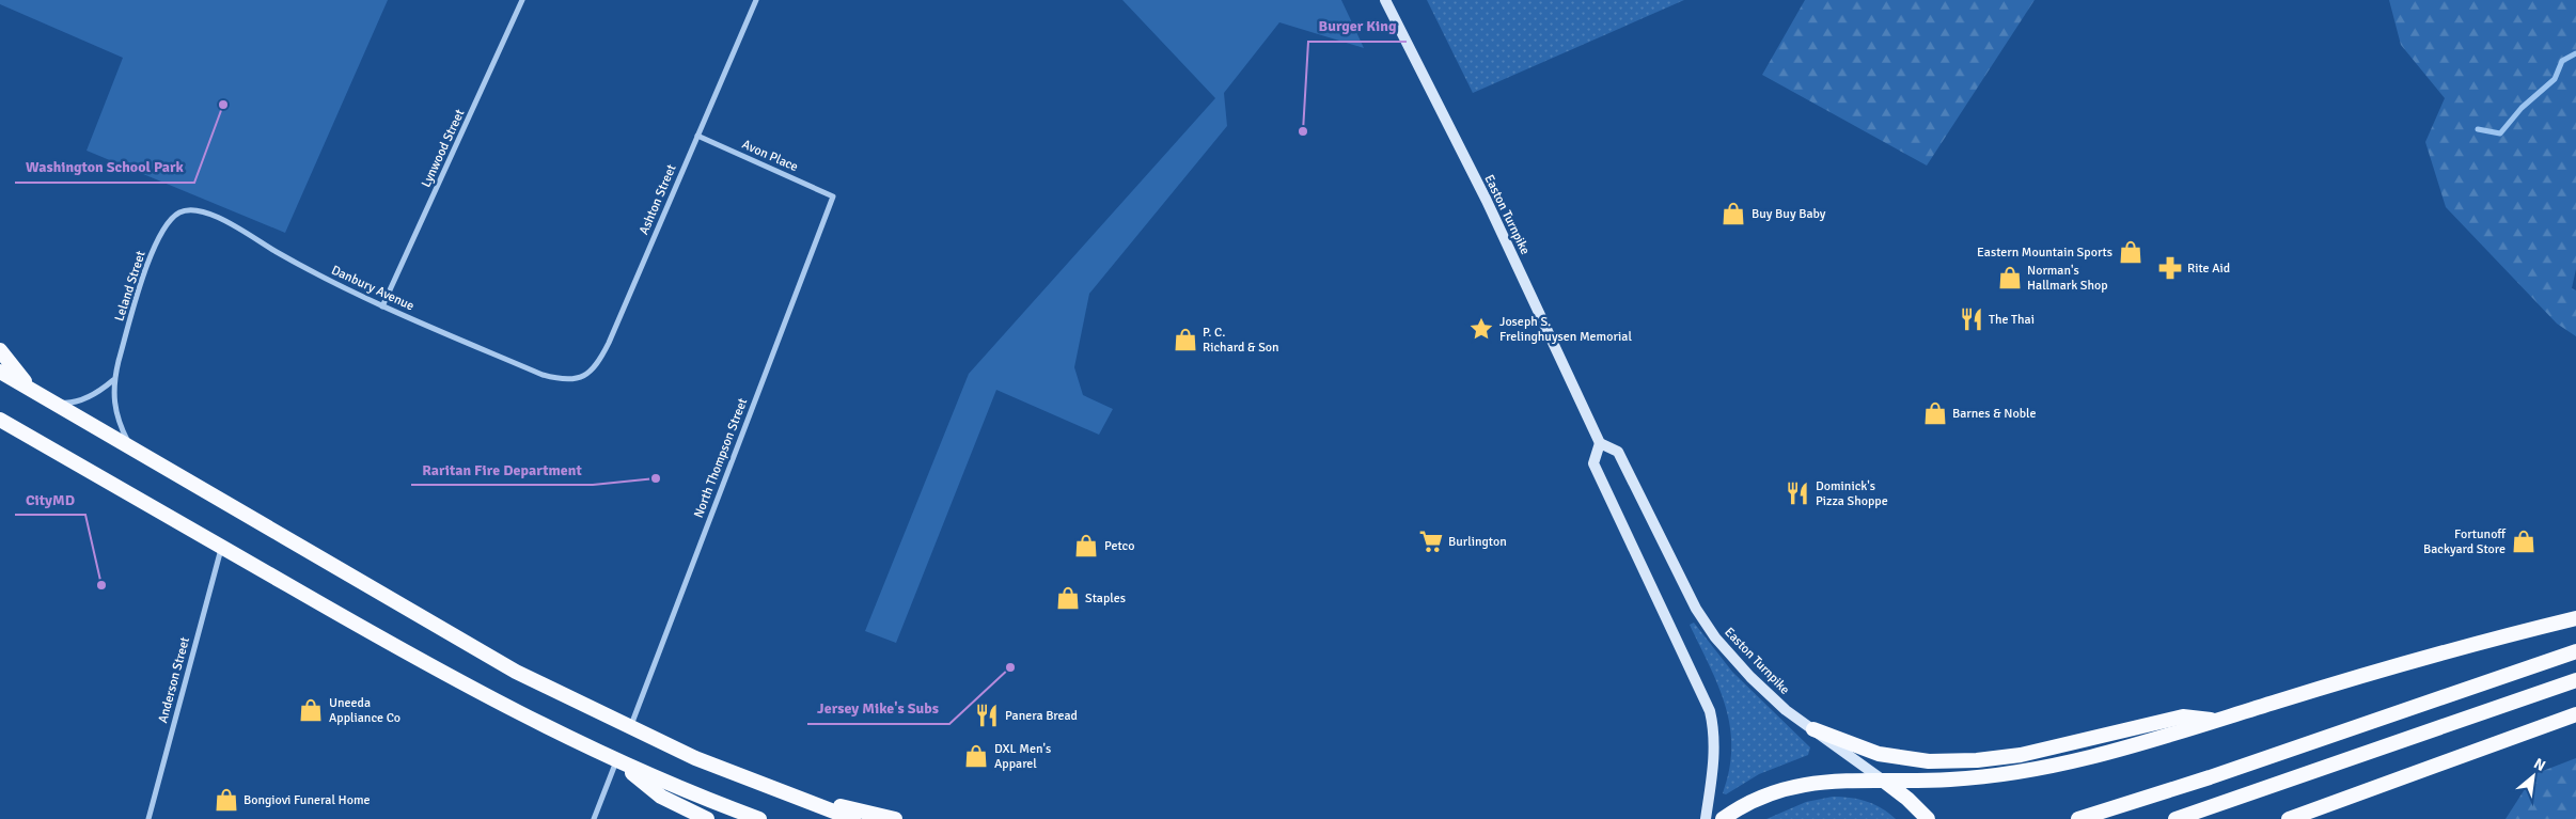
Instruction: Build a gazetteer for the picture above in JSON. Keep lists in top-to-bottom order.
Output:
{
  "streets": {
    "main road": ["Easton Turnpike"],
    "street": [
      "Lynwood Street",
      "Avon Place",
      "Ashton Street",
      "Leland Street",
      "Danbury Avenue",
      "North Thompson Street",
      "Anderson Street"
    ]
  },
  "crossings": [
    ["Lynwood Street", "Danbury Avenue"],
    ["Avon Place", "Ashton Street"],
    ["Avon Place", "North Thompson Street"],
    ["Ashton Street", "Danbury Avenue"],
    ["Leland Street", "Danbury Avenue"]
  ],
  "places": {
    "other": [
      "Washington School Park",
      "Burger King",
      "Raritan Fire Department",
      "CityMD",
      "Jersey Mike's Subs"
    ],
    "shop": [
      "Buy Buy Baby",
      "Eastern Mountain Sports",
      "Norman's Hallmark Shop",
      "P. C. Richard & Son",
      "Barnes & Noble",
      "Fortunoff Backyard Store",
      "Petco",
      "Staples",
      "Uneeda Appliance Co",
      "DXL Men's Apparel",
      "Bongiovi Funeral Home"
    ],
    "pharmacy": ["Rite Aid"],
    "restaurant": ["The Thai", "Dominick's Pizza Shoppe", "Panera Bread"],
    "place": ["Joseph S. Frelinghuysen Memorial"],
    "supermarket": ["Burlington"]
  },
  "north": "top right"
}
